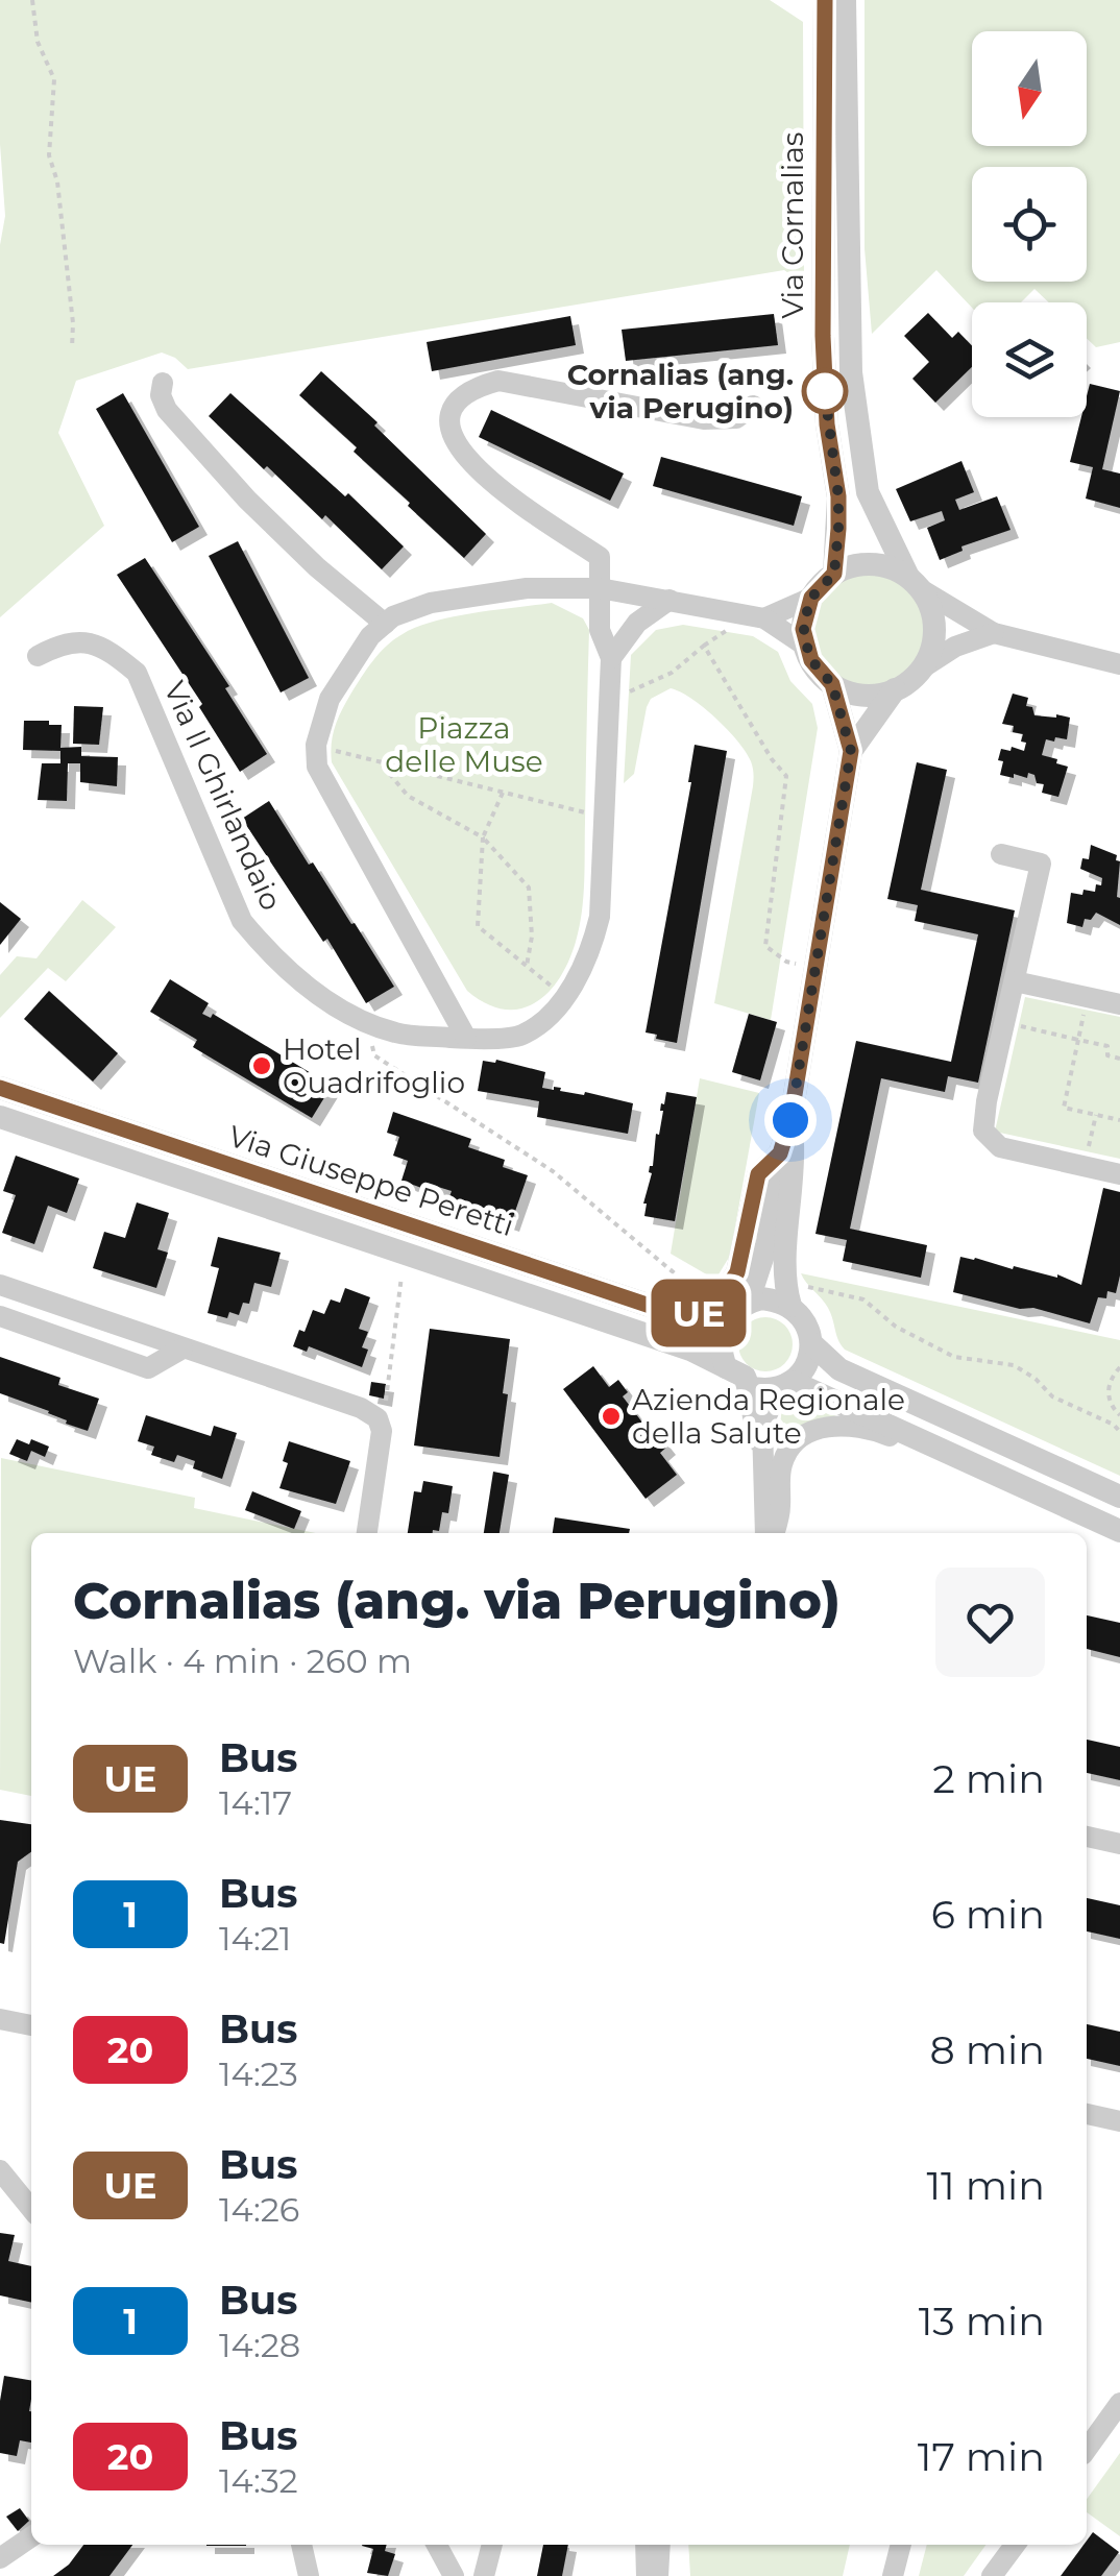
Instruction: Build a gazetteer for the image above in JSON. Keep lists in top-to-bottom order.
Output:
{
  "streets": {
    "street": ["Via Cornalias", "Via Il Ghirlandaio", "Via Giuseppe Peretti"]
  },
  "parks": ["Piazza delle Muse"],
  "places": ["Cornalias (ang. via Perugino)", "Hotel Quadrifoglio", "Azienda Regionale della Salute"],
  "lines": ["bus line UE"],
  "north": "bottom",
  "page": {
    "on_map": "UE",
    "heading": ["Cornalias (ang. via Perugino)", "Walk · 4 min · 260 m"],
    "list": [
      {
        "mark": "UE",
        "name": "Bus",
        "note": "14:17",
        "value": "2 min"
      },
      {
        "mark": "1",
        "name": "Bus",
        "note": "14:21",
        "value": "6 min"
      },
      {
        "mark": "20",
        "name": "Bus",
        "note": "14:23",
        "value": "8 min"
      },
      {
        "mark": "UE",
        "name": "Bus",
        "note": "14:26",
        "value": "11 min"
      },
      {
        "mark": "1",
        "name": "Bus",
        "note": "14:28",
        "value": "13 min"
      },
      {
        "mark": "20",
        "name": "Bus",
        "note": "14:32",
        "value": "17 min"
      }
    ]
  }
}
